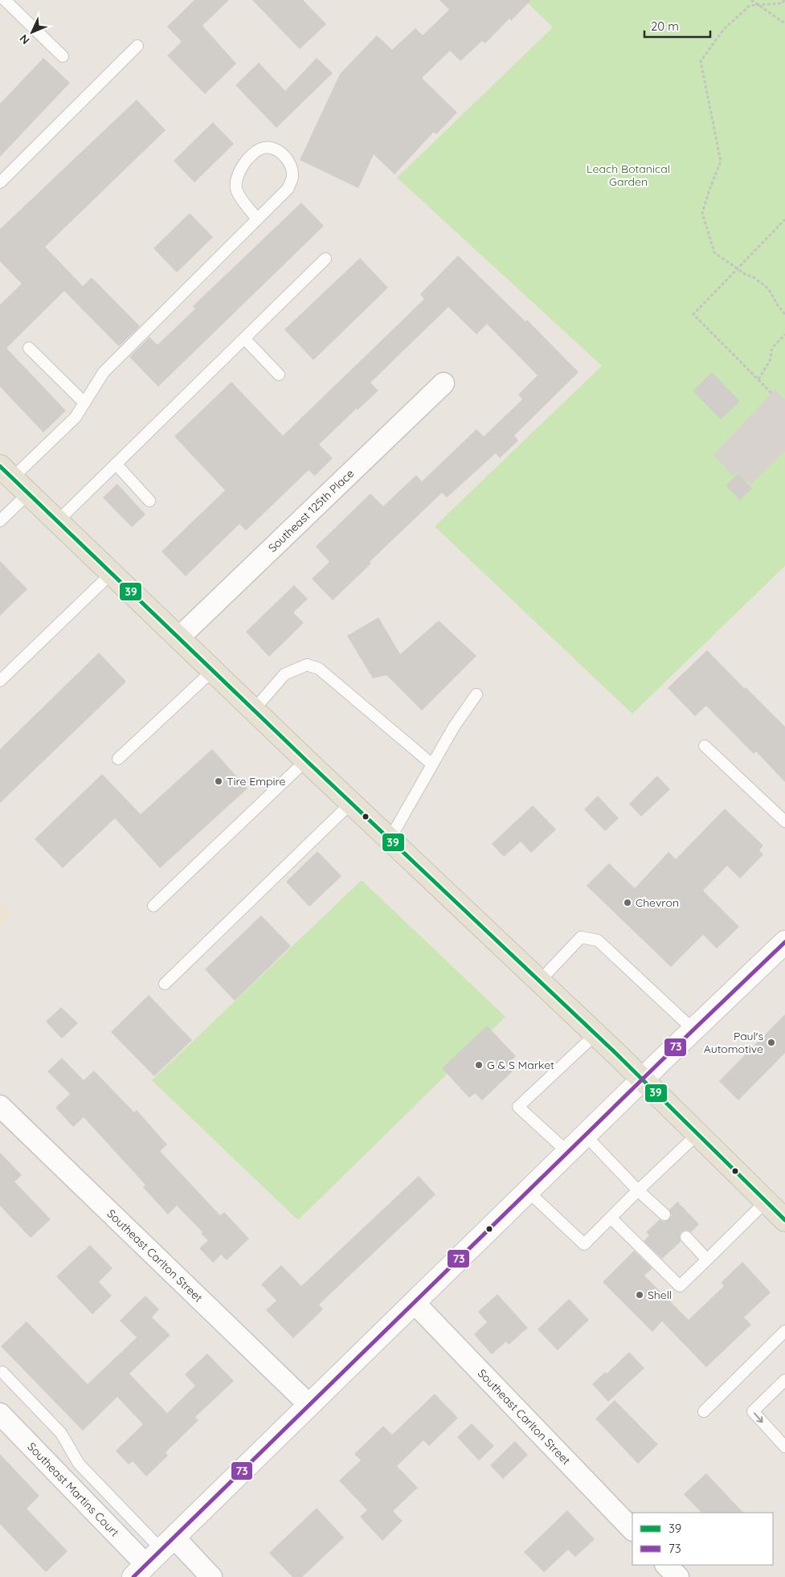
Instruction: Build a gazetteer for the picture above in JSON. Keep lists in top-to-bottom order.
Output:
{
  "streets": {
    "street": ["Southeast 125th Place", "Southeast Carlton Street", "Southeast Martins Court"]
  },
  "parks": ["Leach Botanical Garden"],
  "places": [
    "Tire Empire",
    "Chevron",
    "Paul's Automotive",
    "G & S Market",
    "Shell"
  ],
  "lines": ["transit line 39", "transit line 73"],
  "legend": ["39", "73"],
  "scale_bar": "20 m",
  "north": "bottom left"
}
